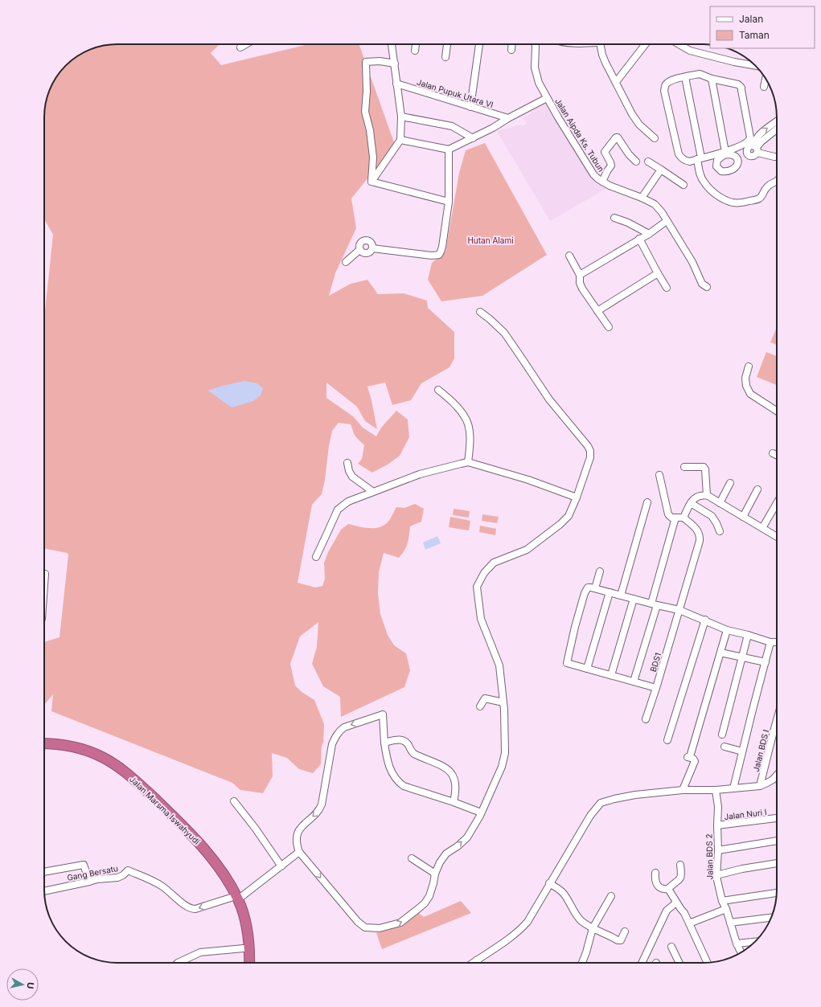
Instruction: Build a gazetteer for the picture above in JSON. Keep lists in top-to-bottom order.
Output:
{
  "streets": {
    "highway": ["Jalan Marsma Iswahyudi"],
    "street": [
      "Jalan Pupuk Utara VI",
      "Jalan Aipda Ks. Tubun",
      "BDS1",
      "Jalan BDS I",
      "Jalan Nuri I",
      "Jalan BDS 2",
      "Gang Bersatu"
    ]
  },
  "crossings": [
    ["Jalan Marsma Iswahyudi", "Gang Bersatu"],
    ["Jalan Nuri I", "Jalan BDS 2"]
  ],
  "parks": ["Hutan Alami"],
  "legend": ["Jalan", "Taman"],
  "north": "right"
}
